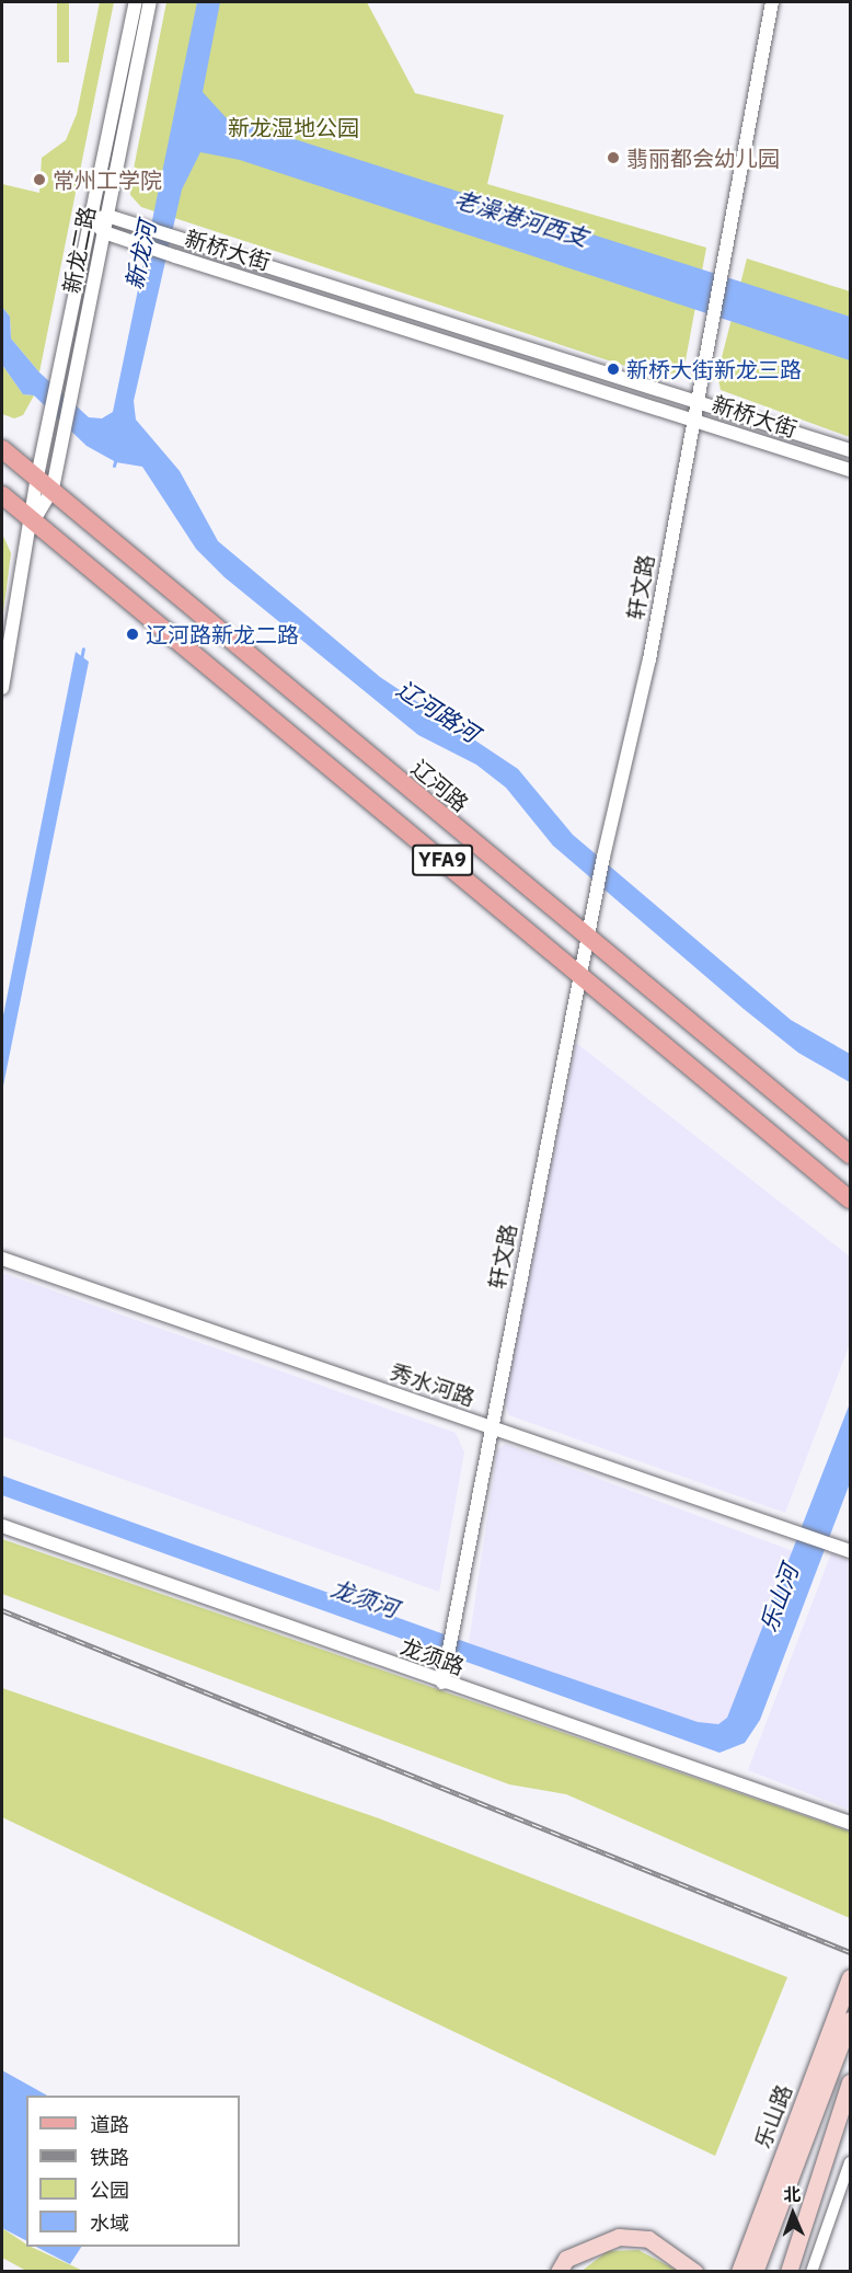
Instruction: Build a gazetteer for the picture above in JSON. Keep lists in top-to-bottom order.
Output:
{
  "streets": {
    "main road": ["辽河路", "YFA9", "乐山路"],
    "street": [
      "新龙二路",
      "新桥大街",
      "轩文路",
      "秀水河路",
      "龙须路"
    ]
  },
  "crossings": [
    ["新龙二路", "新桥大街"],
    ["新龙二路", "辽河路"],
    ["新龙二路", "YFA9"],
    ["新桥大街", "轩文路"],
    ["轩文路", "辽河路"],
    ["轩文路", "YFA9"],
    ["轩文路", "秀水河路"],
    ["轩文路", "龙须路"]
  ],
  "water": [
    "老澡港河西支",
    "新龙河",
    "辽河路河",
    "龙须河",
    "乐山河"
  ],
  "parks": ["新龙湿地公园"],
  "places": [
    "翡丽都会幼儿园",
    "常州工学院",
    "新桥大街新龙三路",
    "辽河路新龙二路"
  ],
  "legend": [
    "道路",
    "铁路",
    "公园",
    "水域"
  ],
  "north": "top"
}
